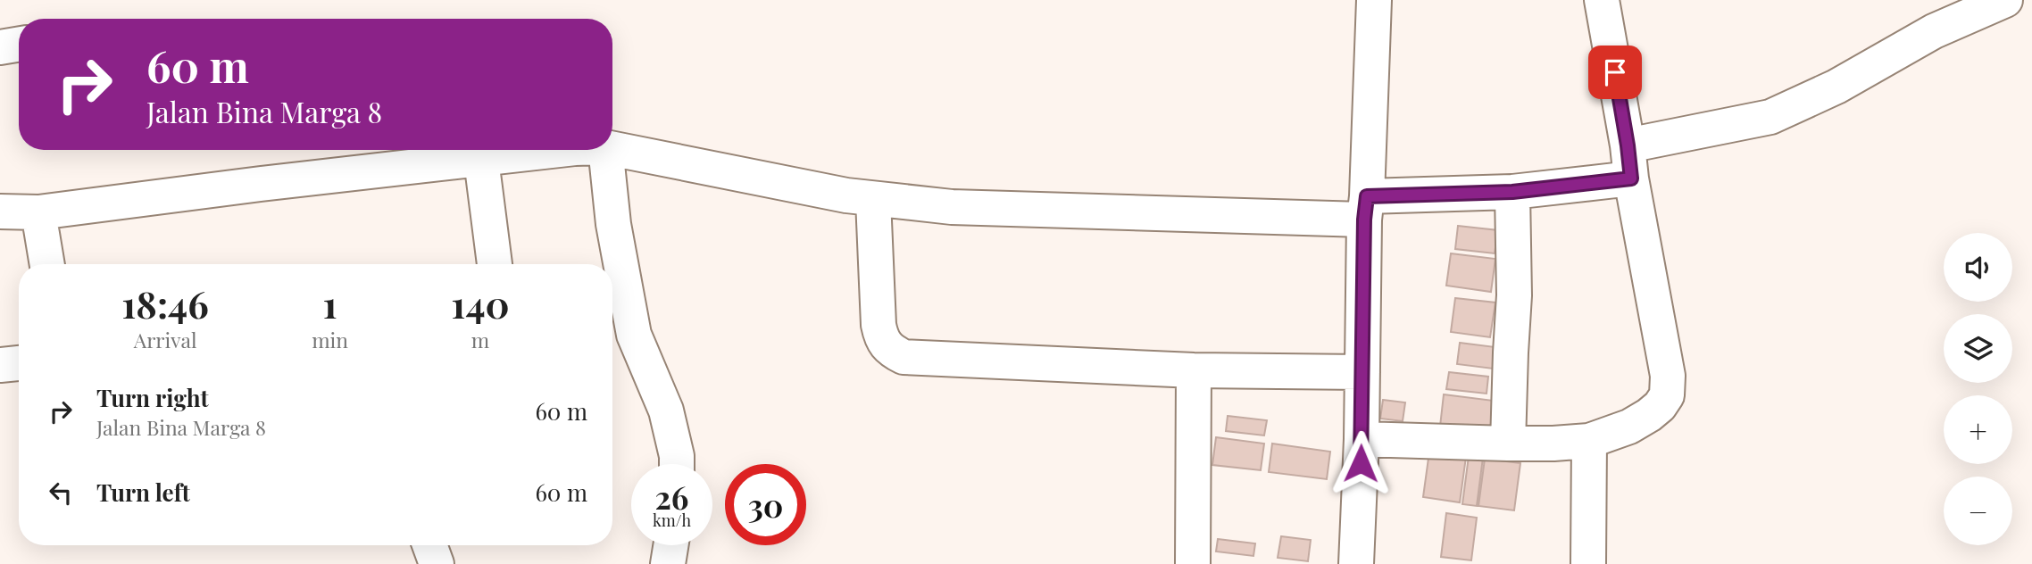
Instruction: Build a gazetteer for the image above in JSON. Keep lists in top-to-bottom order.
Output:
{
  "page": {
    "turn": ["60 m", "Jalan Bina Marga 8"],
    "map_buttons": ["+", "−"],
    "eta": [
      "18:46",
      "Arrival",
      "1",
      "min",
      "140",
      "m"
    ],
    "list": [
      {
        "name": "Turn right",
        "note": "Jalan Bina Marga 8",
        "value": "60 m"
      },
      {
        "name": "Turn left",
        "value": "60 m"
      }
    ],
    "speed": "26 km/h",
    "limit": "30"
  }
}
